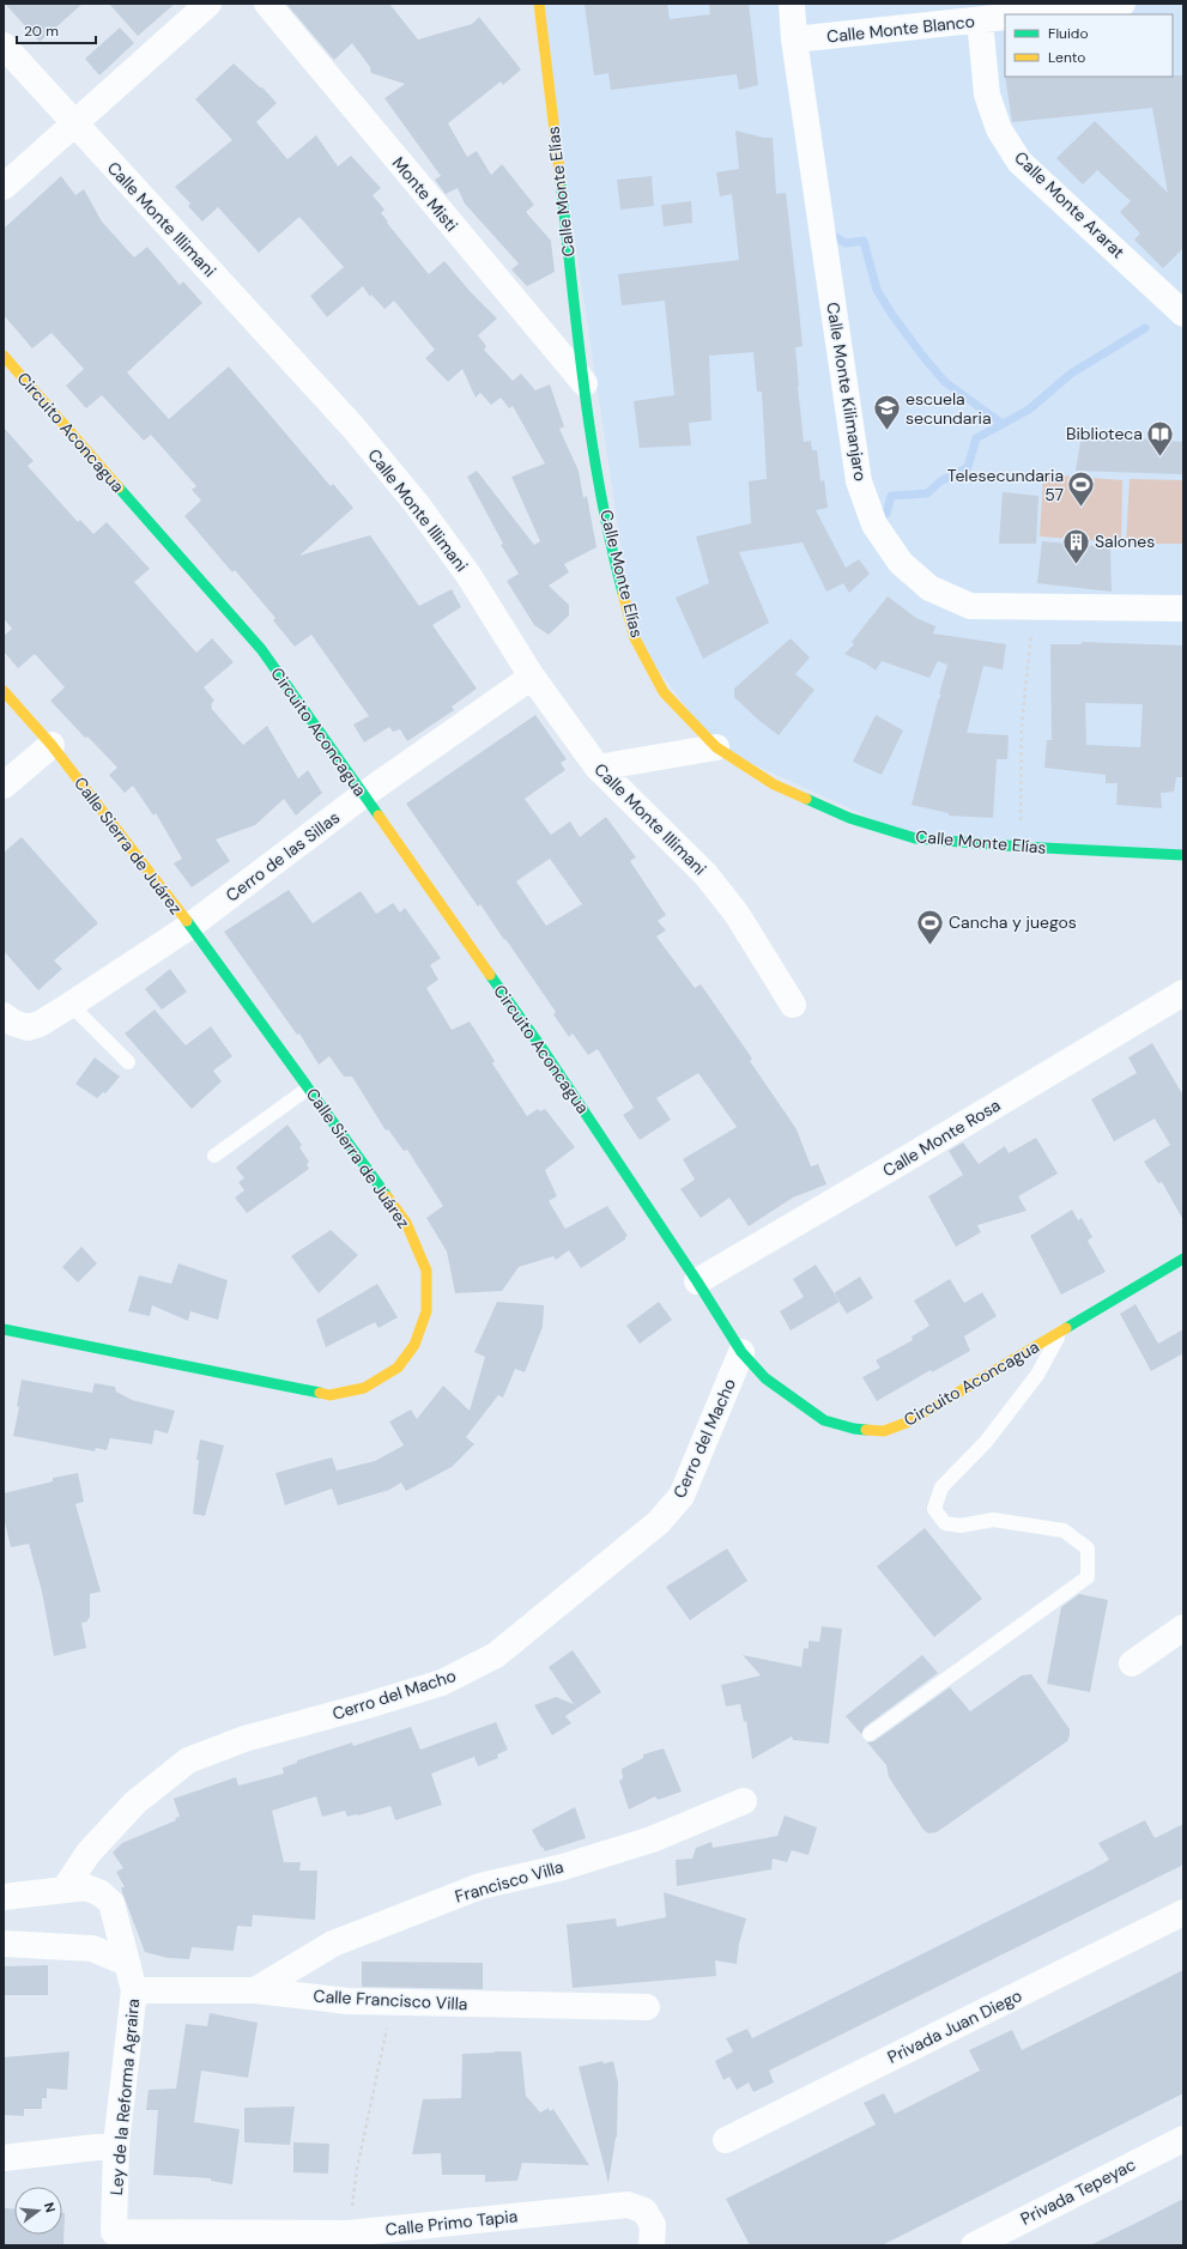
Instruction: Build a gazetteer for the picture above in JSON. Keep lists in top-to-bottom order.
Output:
{
  "streets": {
    "street": [
      "Calle Monte Blanco",
      "Calle Monte Elías",
      "Monte Misti",
      "Calle Monte Ararat",
      "Calle Monte Illimani",
      "Calle Monte Kilimanjaro",
      "Circuito Aconcagua",
      "Calle Sierra de Juárez",
      "Cerro de las Sillas",
      "Calle Monte Rosa",
      "Cerro del Macho",
      "Francisco Villa",
      "Calle Francisco Villa",
      "Privada Juan Diego",
      "Ley de la Reforma Agraira",
      "Privada Tepeyac",
      "Calle Primo Tapia"
    ]
  },
  "crossings": [
    ["Calle Monte Blanco", "Calle Monte Ararat"],
    ["Calle Monte Blanco", "Calle Monte Kilimanjaro"],
    ["Calle Monte Elías", "Monte Misti"],
    ["Calle Monte Illimani", "Cerro de las Sillas"],
    ["Circuito Aconcagua", "Cerro de las Sillas"],
    ["Circuito Aconcagua", "Calle Monte Rosa"],
    ["Circuito Aconcagua", "Cerro del Macho"],
    ["Calle Sierra de Juárez", "Cerro de las Sillas"],
    ["Francisco Villa", "Calle Francisco Villa"],
    ["Calle Francisco Villa", "Ley de la Reforma Agraira"],
    ["Ley de la Reforma Agraira", "Calle Primo Tapia"]
  ],
  "places": {
    "school or university": ["escuela secundaria"],
    "library": ["Biblioteca"],
    "sports": ["Telesecundaria 57", "Cancha y juegos"],
    "building": ["Salones"]
  },
  "legend": ["Fluido", "Lento"],
  "scale_bar": "20 m",
  "north": "right"
}
